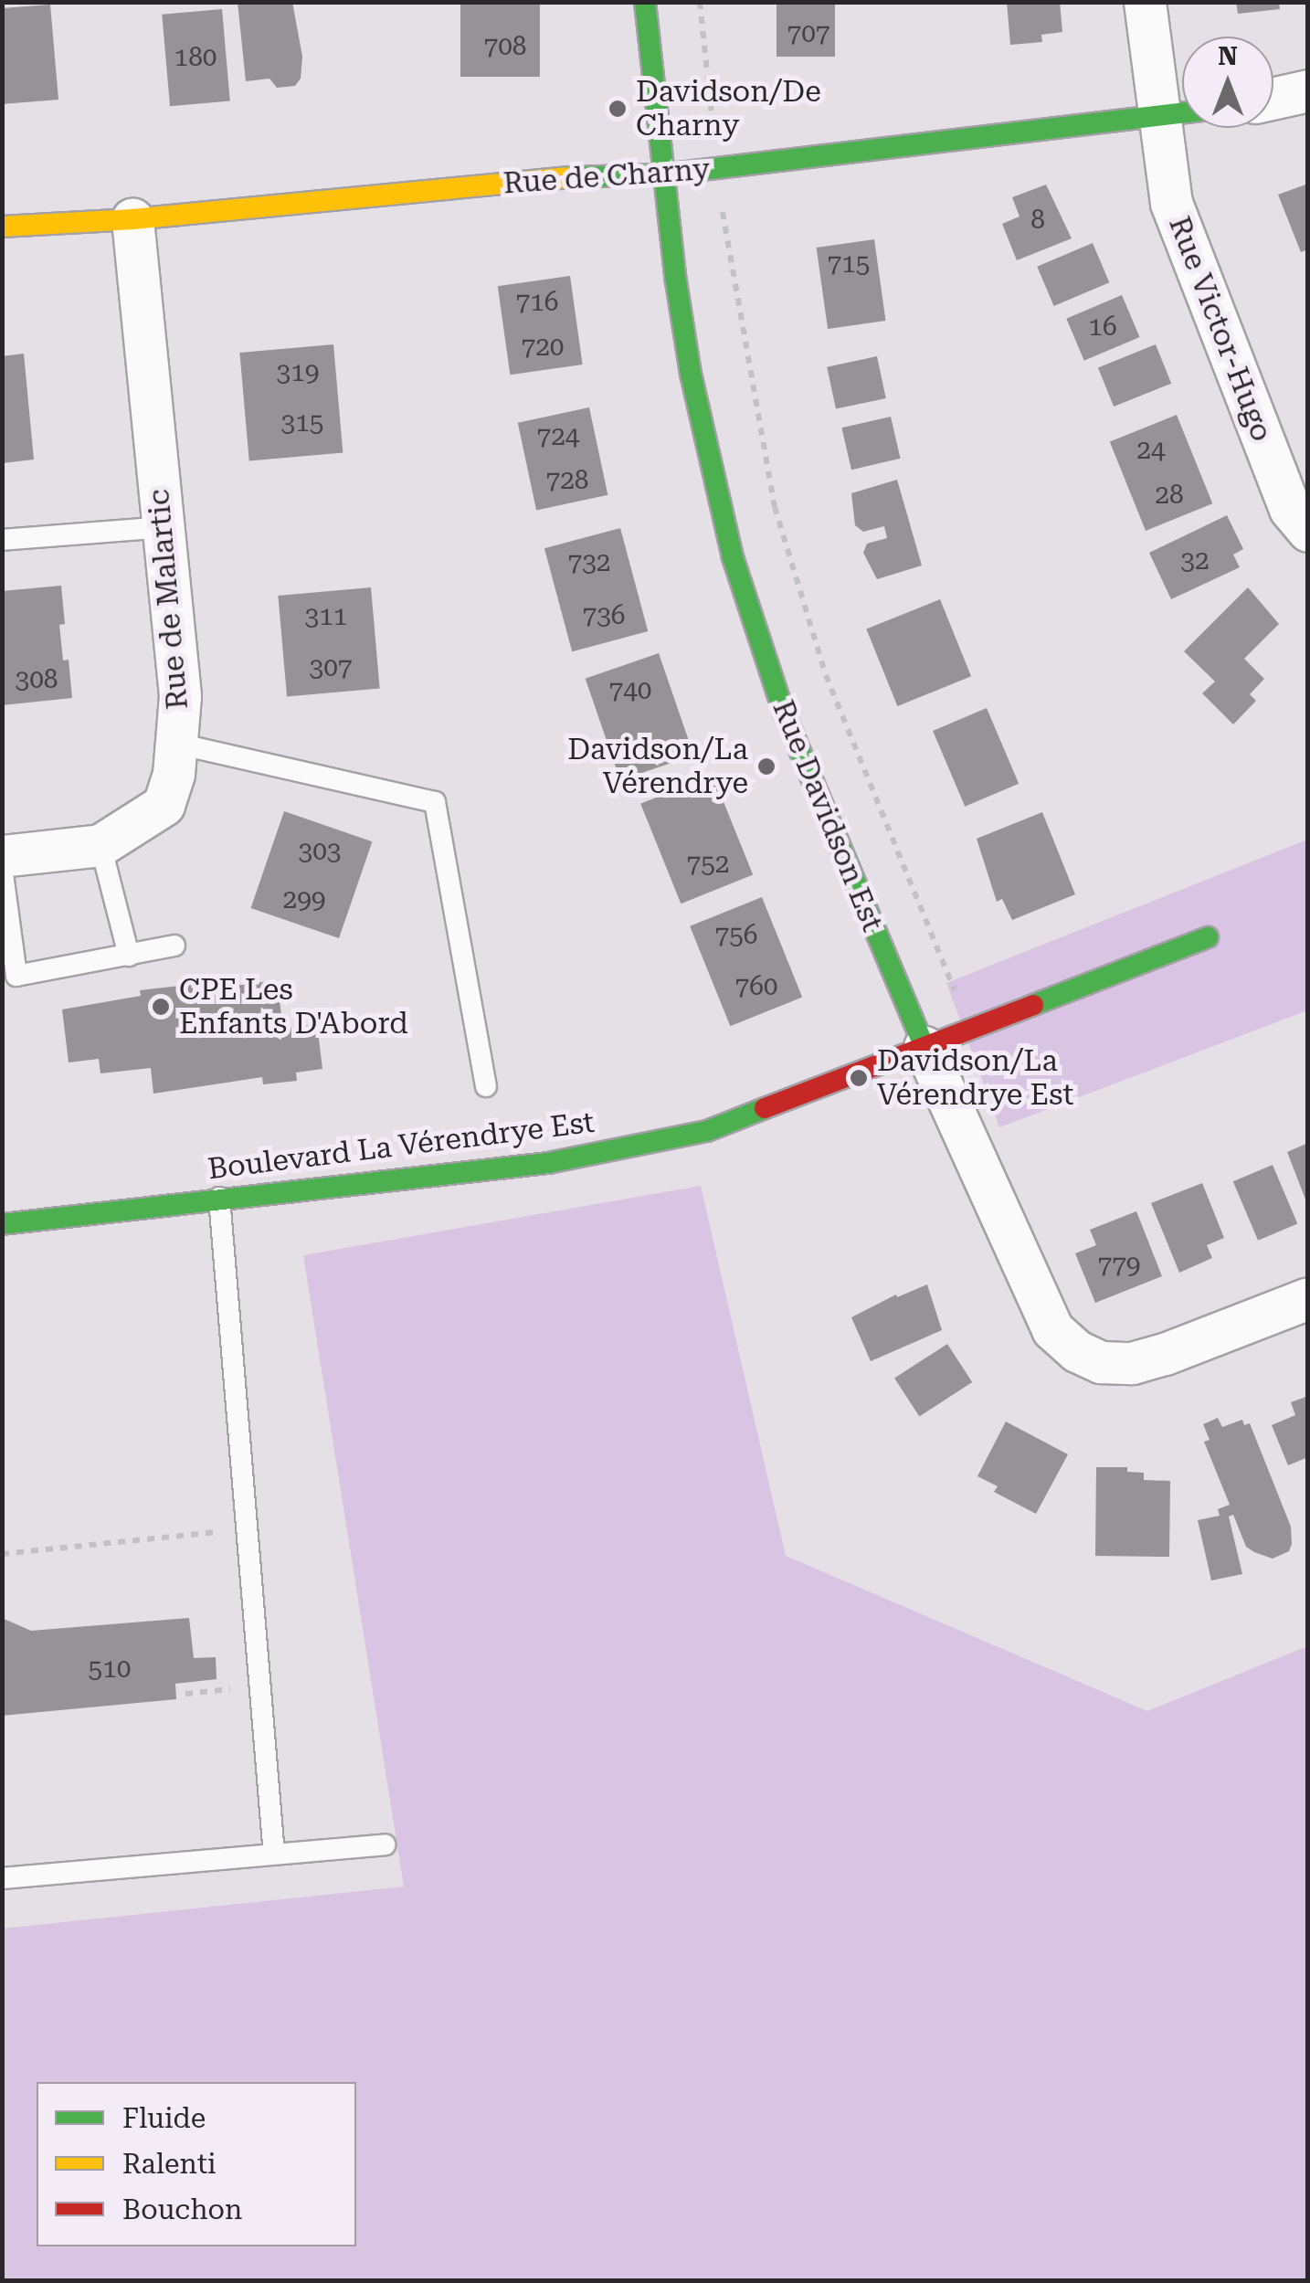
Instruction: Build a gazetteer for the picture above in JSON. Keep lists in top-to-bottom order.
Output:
{
  "streets": {
    "street": [
      "Rue de Charny",
      "Rue Victor-Hugo",
      "Rue de Malartic",
      "Rue Davidson Est",
      "Boulevard La Vérendrye Est"
    ]
  },
  "crossings": [
    ["Rue de Charny", "Rue Victor-Hugo"],
    ["Rue de Charny", "Rue de Malartic"],
    ["Rue de Charny", "Rue Davidson Est"],
    ["Rue Davidson Est", "Boulevard La Vérendrye Est"]
  ],
  "places": [
    "Davidson/De Charny",
    "Davidson/La Vérendrye",
    "CPE Les Enfants D'Abord",
    "Davidson/La Vérendrye Est"
  ],
  "house_numbers": [
    "707",
    "708",
    "180",
    "8",
    "715",
    "716",
    "16",
    "720",
    "319",
    "315",
    "724",
    "24",
    "728",
    "28",
    "32",
    "732",
    "736",
    "311",
    "307",
    "308",
    "740",
    "303",
    "752",
    "299",
    "756",
    "760",
    "779",
    "510"
  ],
  "legend": ["Fluide", "Ralenti", "Bouchon"],
  "north": "top"
}
